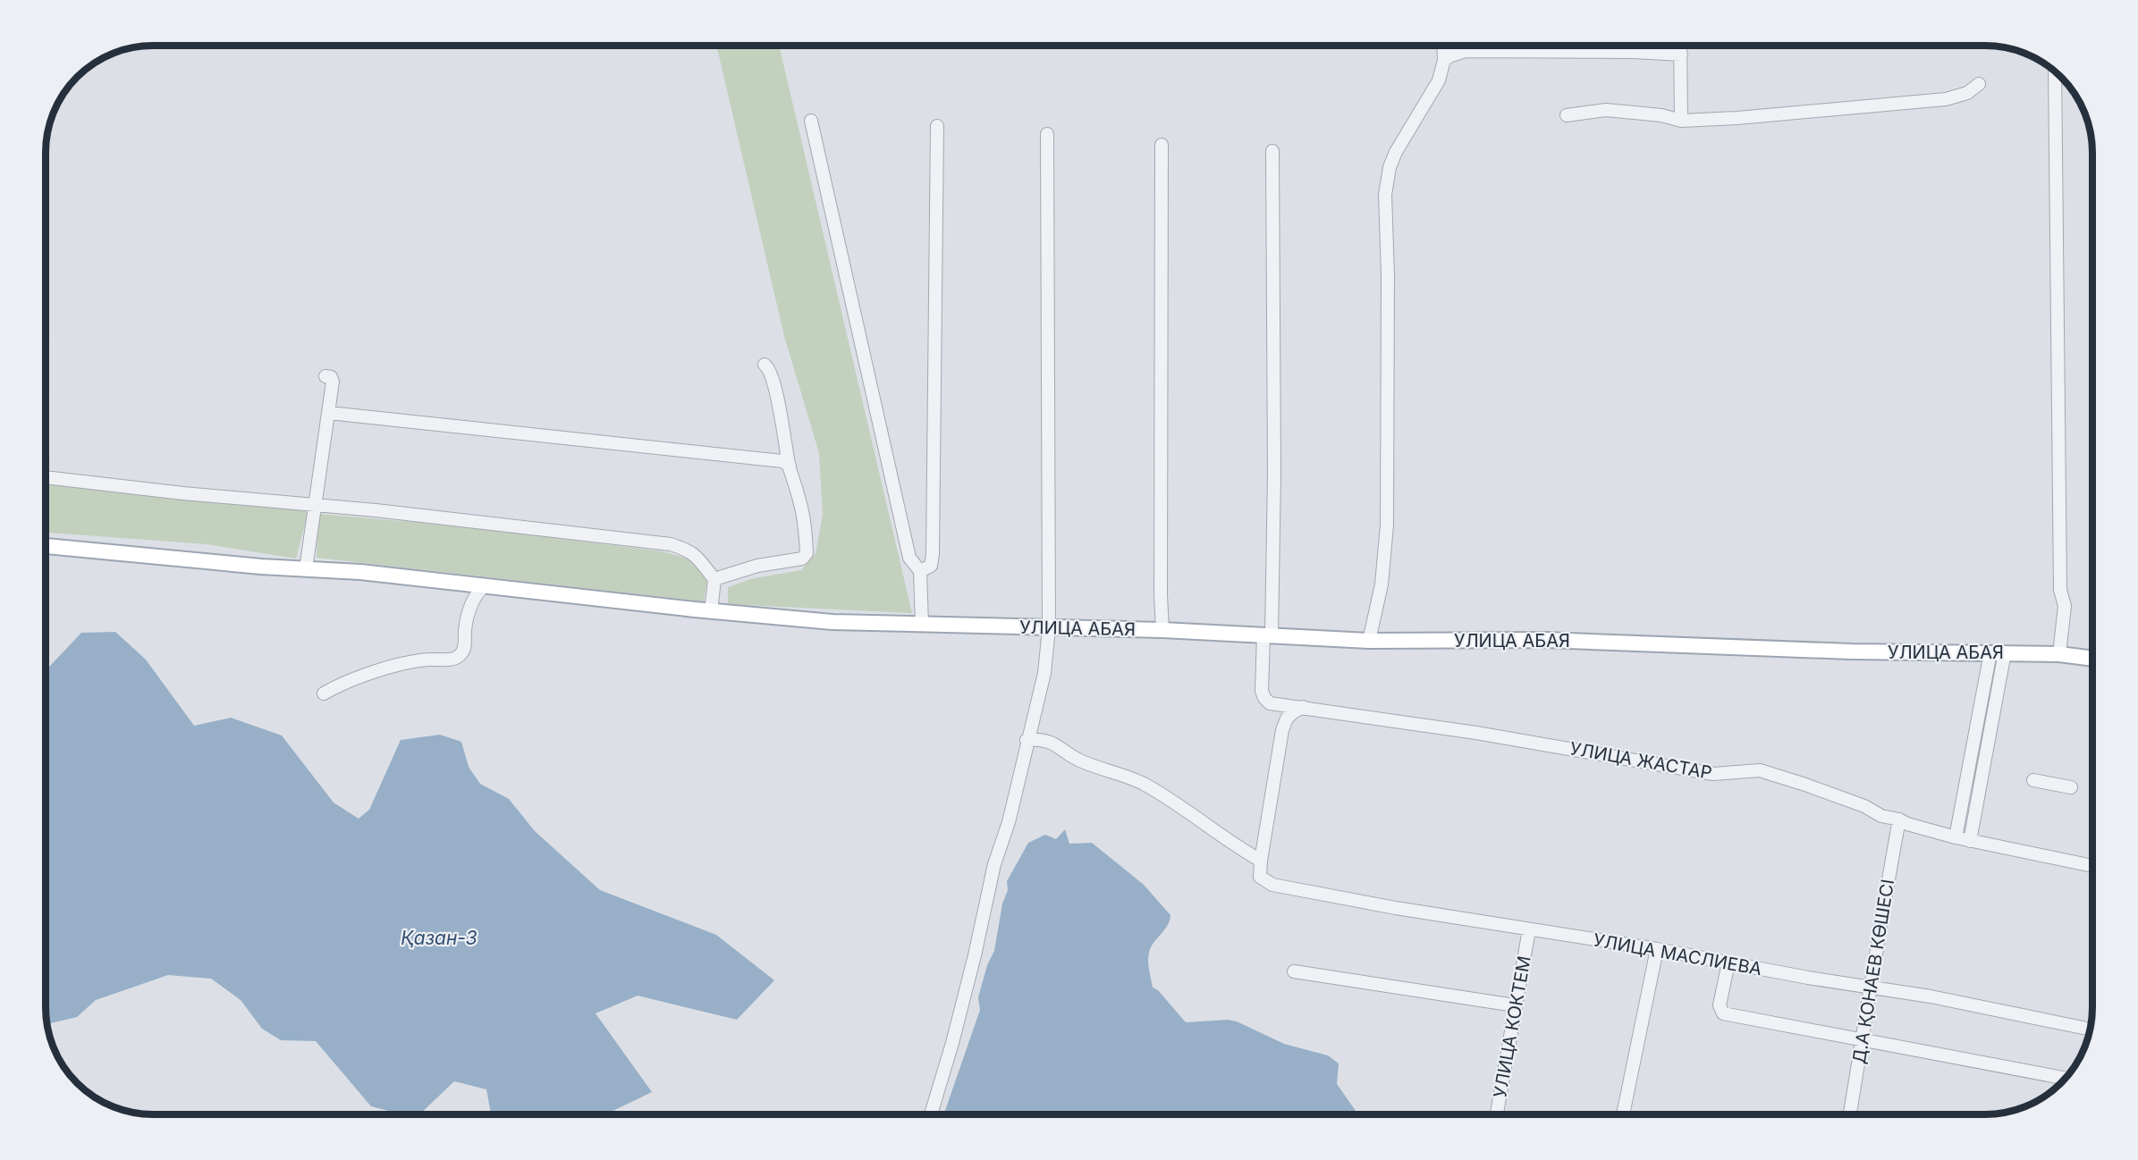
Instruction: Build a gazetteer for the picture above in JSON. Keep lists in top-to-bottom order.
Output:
{
  "streets": {
    "main road": ["УЛИЦА АБАЯ"],
    "street": [
      "УЛИЦА ЖАСТАР",
      "УЛИЦА МАСЛИЕВА",
      "Д.А ҚОНАЕВ КӨШЕСІ",
      "УЛИЦА КОКТЕМ"
    ]
  },
  "crossings": [
    ["УЛИЦА АБАЯ", "УЛИЦА ЖАСТАР"],
    ["УЛИЦА ЖАСТАР", "Д.А ҚОНАЕВ КӨШЕСІ"],
    ["УЛИЦА МАСЛИЕВА", "Д.А ҚОНАЕВ КӨШЕСІ"],
    ["УЛИЦА МАСЛИЕВА", "УЛИЦА КОКТЕМ"]
  ],
  "water": ["Қазан-3"]
}
